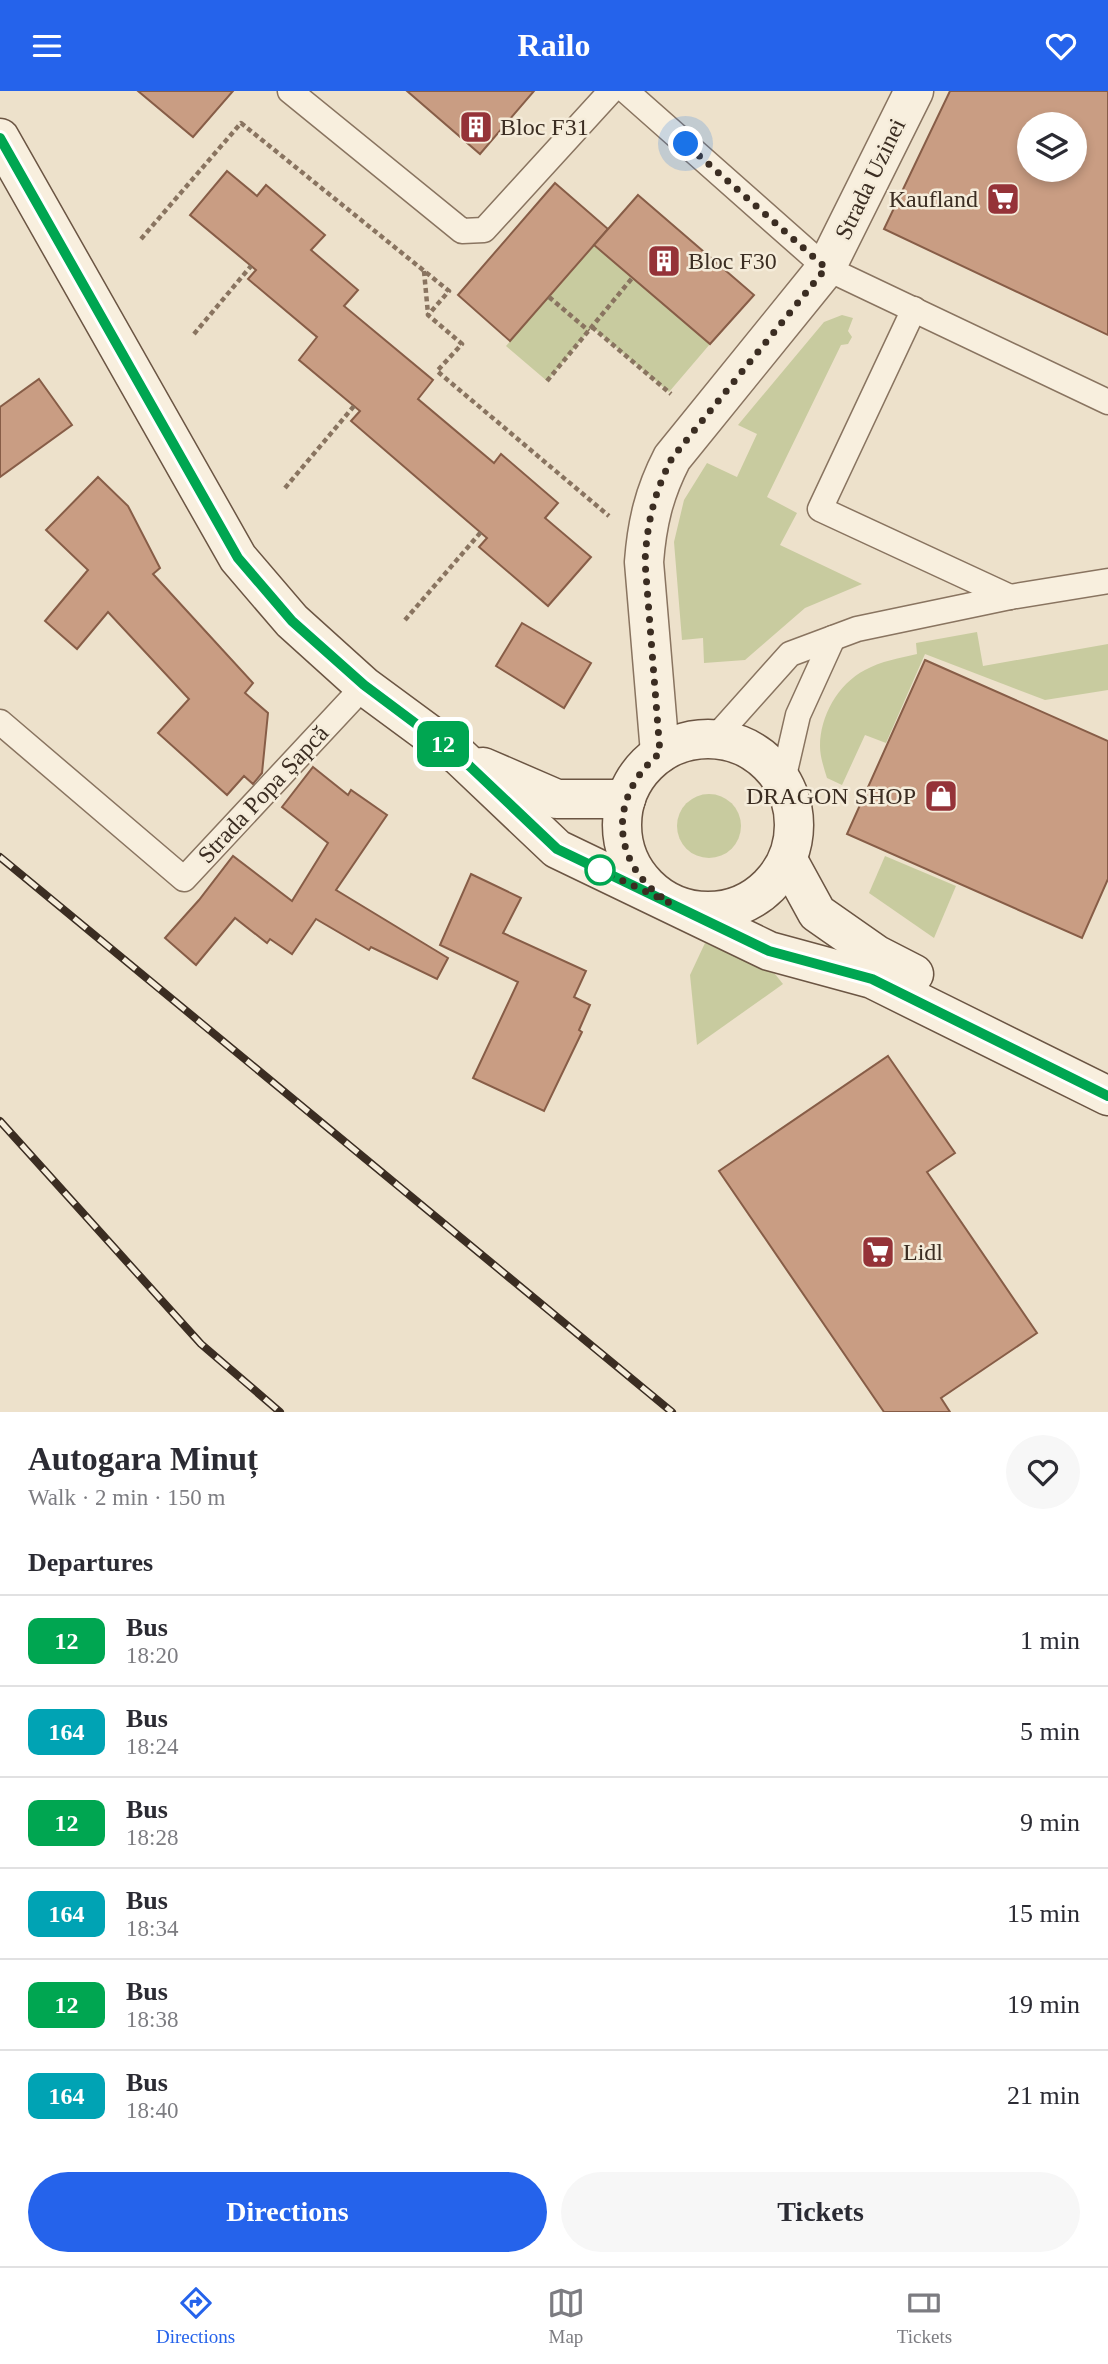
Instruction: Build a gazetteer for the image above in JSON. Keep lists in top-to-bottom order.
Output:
{
  "streets": {
    "main road": ["Strada Uzinei"],
    "lane": ["Strada Popa Șapcă"]
  },
  "places": {
    "building": ["Bloc F31", "Bloc F30"],
    "supermarket": ["Kaufland", "Lidl"],
    "shop": ["DRAGON SHOP"]
  },
  "lines": ["bus line 12"],
  "page": {
    "header": "Railo",
    "on_map": "12",
    "heading": [
      ["Autogara Minuț", "Walk · 2 min · 150 m"],
      "Departures"
    ],
    "list": [
      {
        "mark": "12",
        "name": "Bus",
        "note": "18:20",
        "value": "1 min"
      },
      {
        "mark": "164",
        "name": "Bus",
        "note": "18:24",
        "value": "5 min"
      },
      {
        "mark": "12",
        "name": "Bus",
        "note": "18:28",
        "value": "9 min"
      },
      {
        "mark": "164",
        "name": "Bus",
        "note": "18:34",
        "value": "15 min"
      },
      {
        "mark": "12",
        "name": "Bus",
        "note": "18:38",
        "value": "19 min"
      },
      {
        "mark": "164",
        "name": "Bus",
        "note": "18:40",
        "value": "21 min"
      }
    ],
    "buttons": ["Directions", "Tickets"],
    "tabs": ["Directions", "Map", "Tickets"]
  }
}
